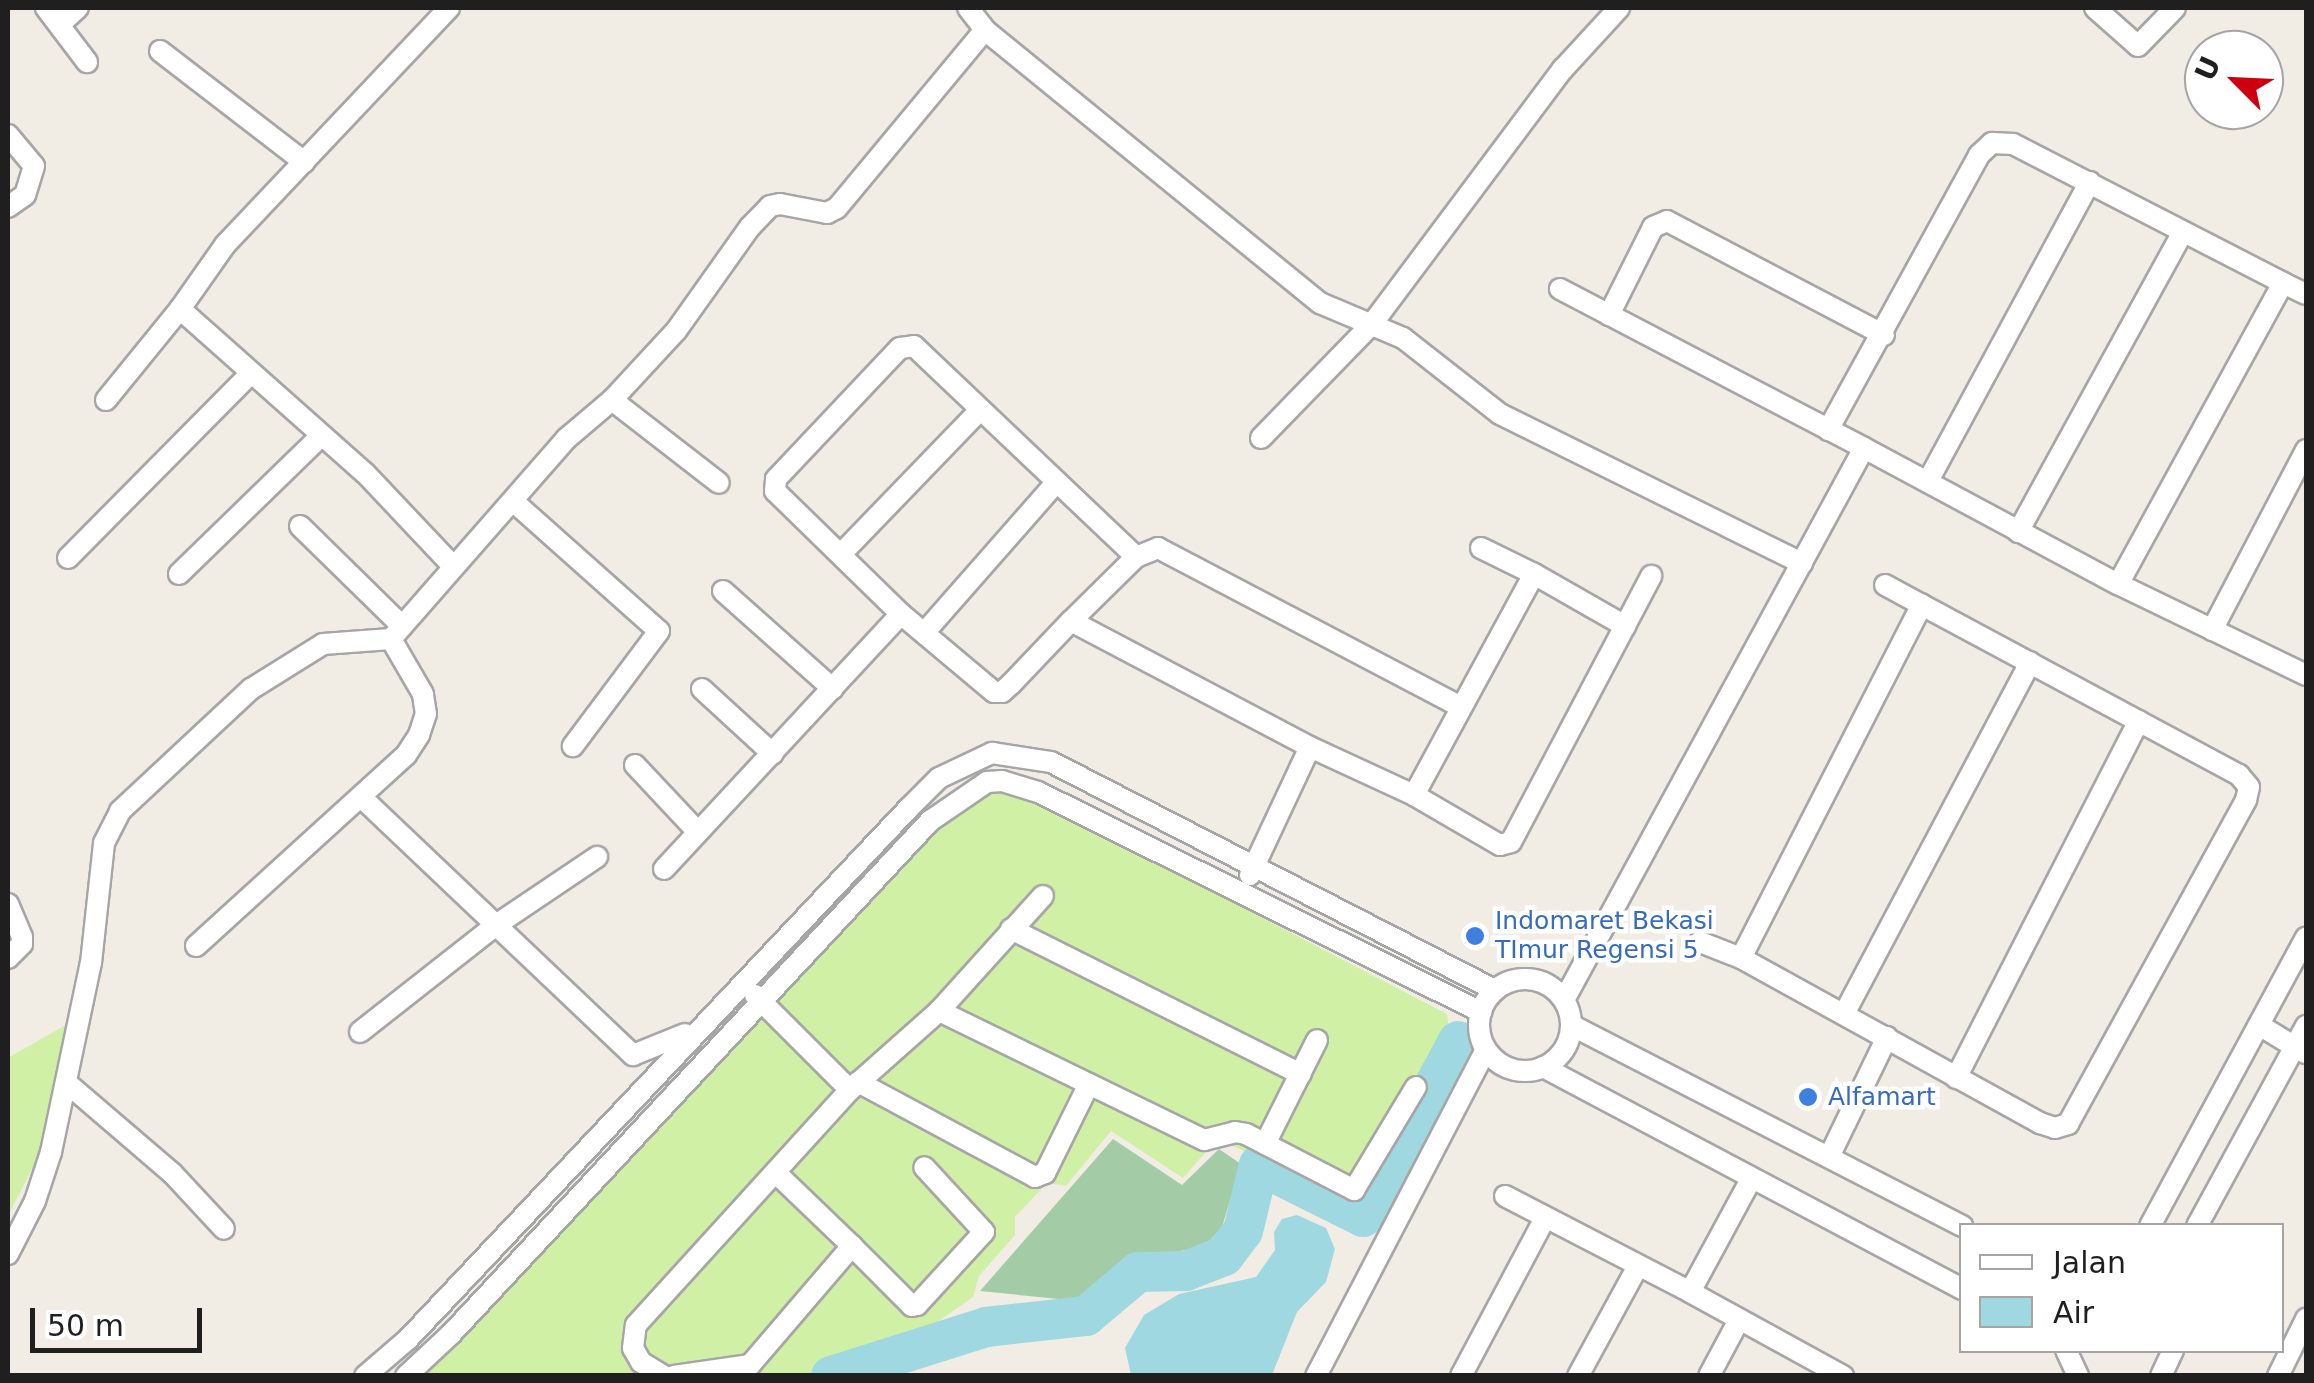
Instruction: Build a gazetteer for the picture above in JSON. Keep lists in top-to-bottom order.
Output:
{
  "places": ["Indomaret Bekasi TImur Regensi 5", "Alfamart"],
  "legend": ["Jalan", "Air"],
  "scale_bar": "50 m",
  "north": "top left"
}
